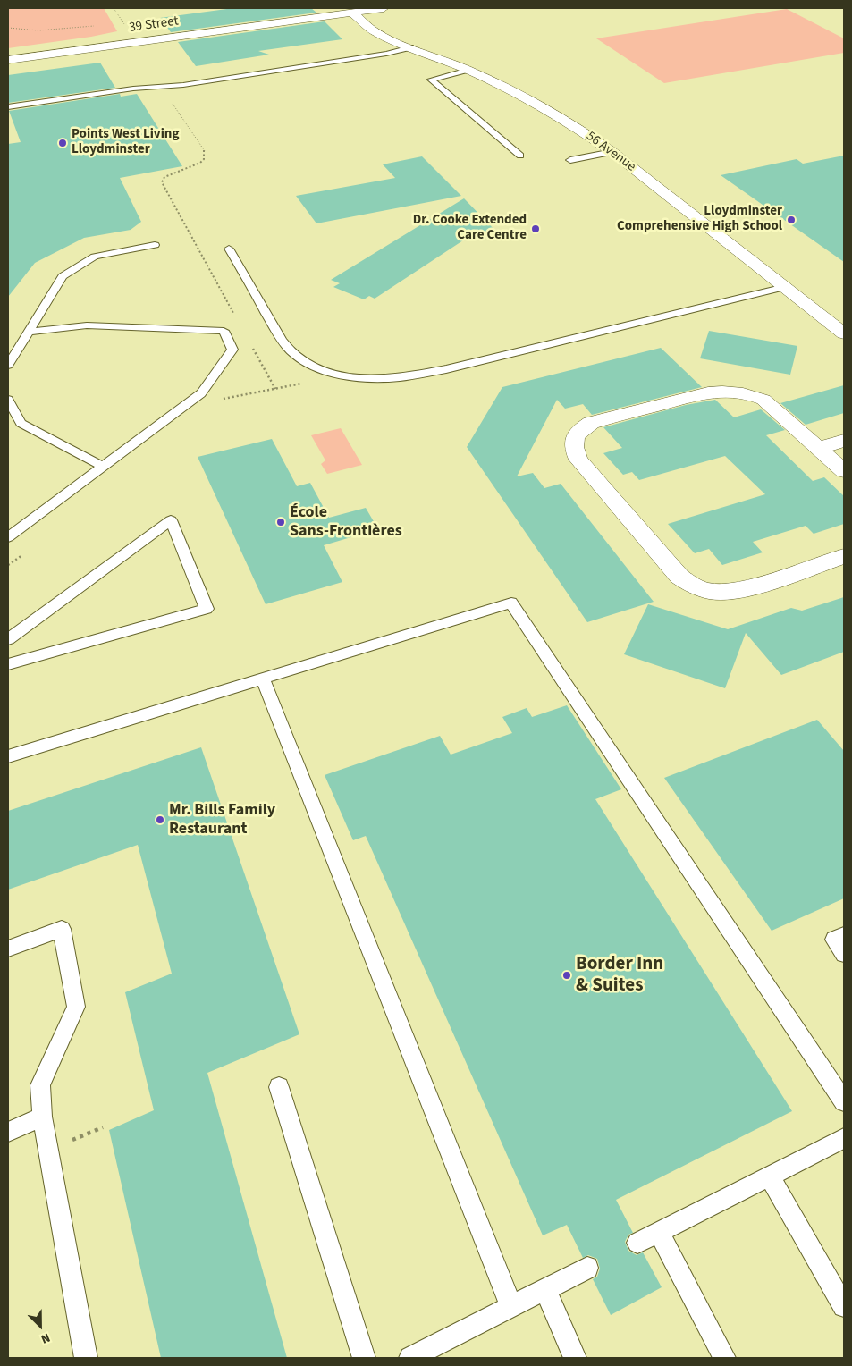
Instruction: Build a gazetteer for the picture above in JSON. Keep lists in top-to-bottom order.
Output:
{
  "streets": {
    "street": ["39 Street", "56 Avenue"]
  },
  "crossings": [
    ["39 Street", "56 Avenue"]
  ],
  "places": [
    "Points West Living Lloydminster",
    "Lloydminster Comprehensive High School",
    "Dr. Cooke Extended Care Centre",
    "École Sans-Frontières",
    "Mr. Bills Family Restaurant",
    "Border Inn & Suites"
  ],
  "north": "bottom right"
}
